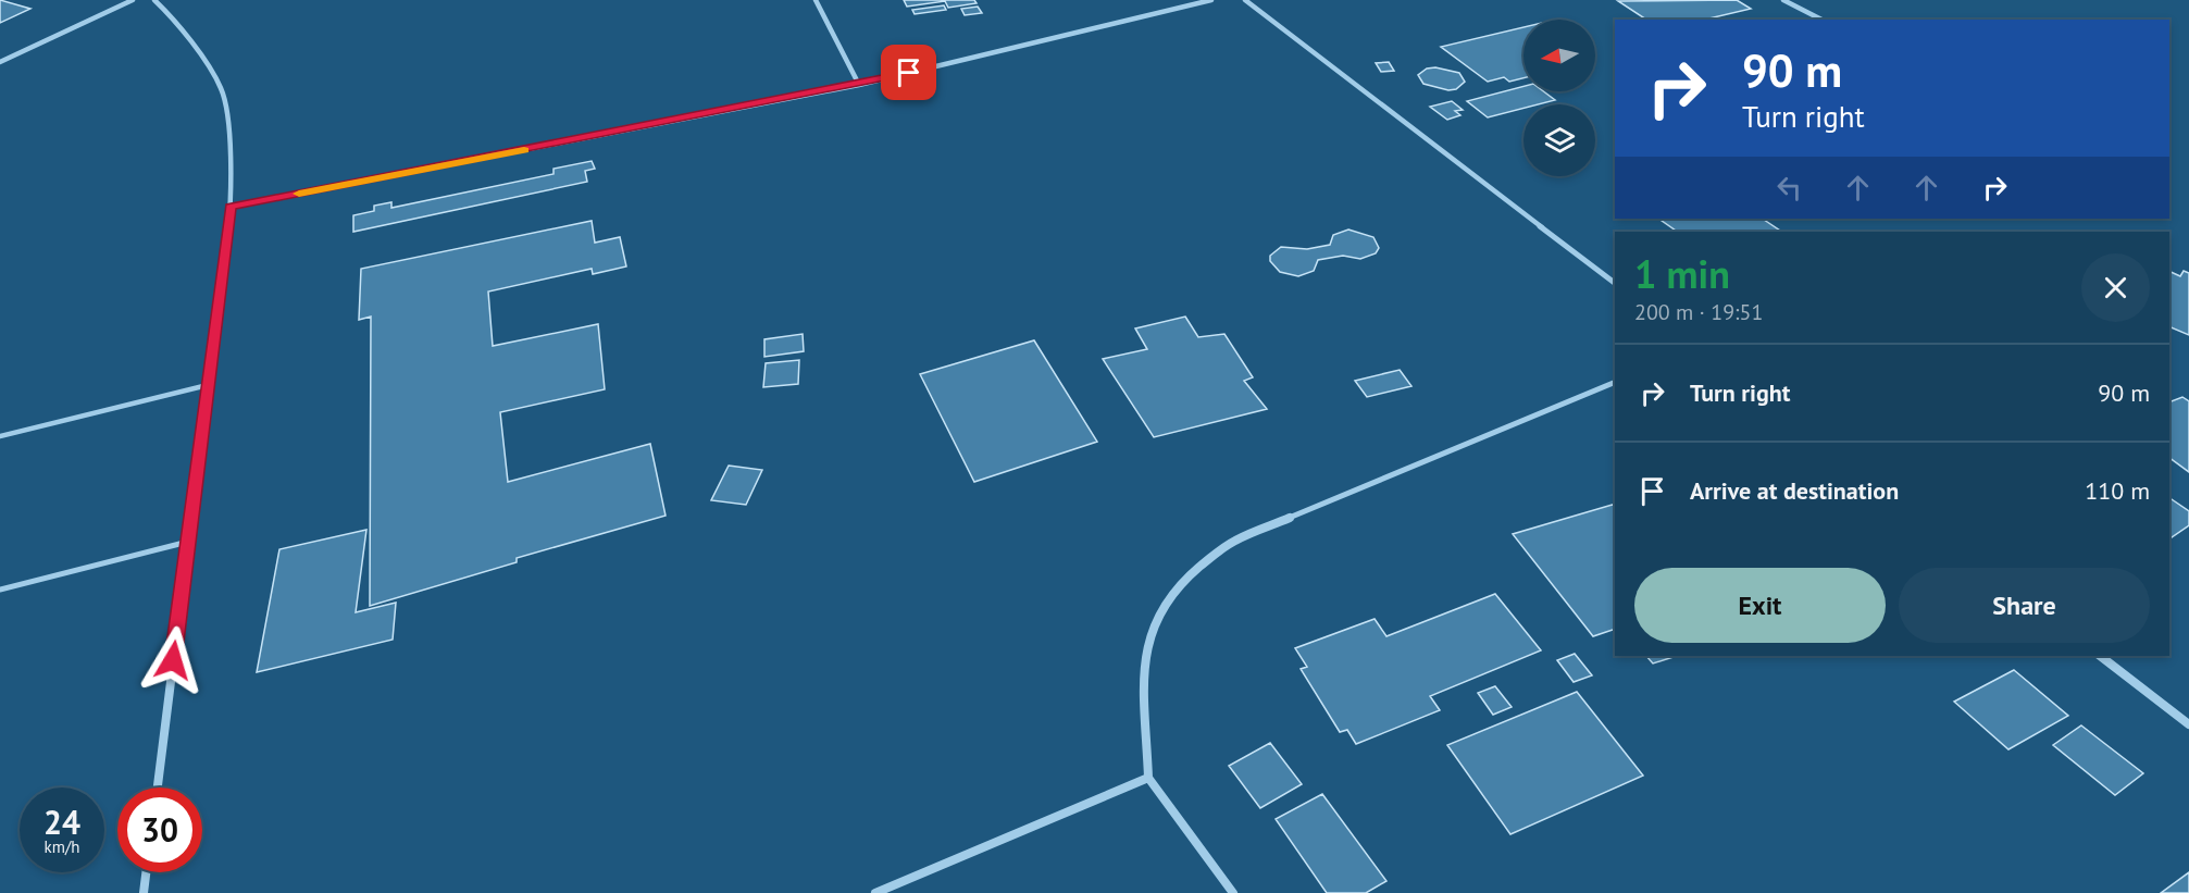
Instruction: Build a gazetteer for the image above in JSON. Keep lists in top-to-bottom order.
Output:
{
  "north": "left",
  "page": {
    "turn": ["90 m", "Turn right"],
    "heading": ["1 min", "200 m · 19:51"],
    "list": [
      {
        "name": "Turn right",
        "value": "90 m"
      },
      {
        "name": "Arrive at destination",
        "value": "110 m"
      }
    ],
    "buttons": ["Exit", "Share"],
    "speed": "24 km/h",
    "limit": "30"
  }
}
